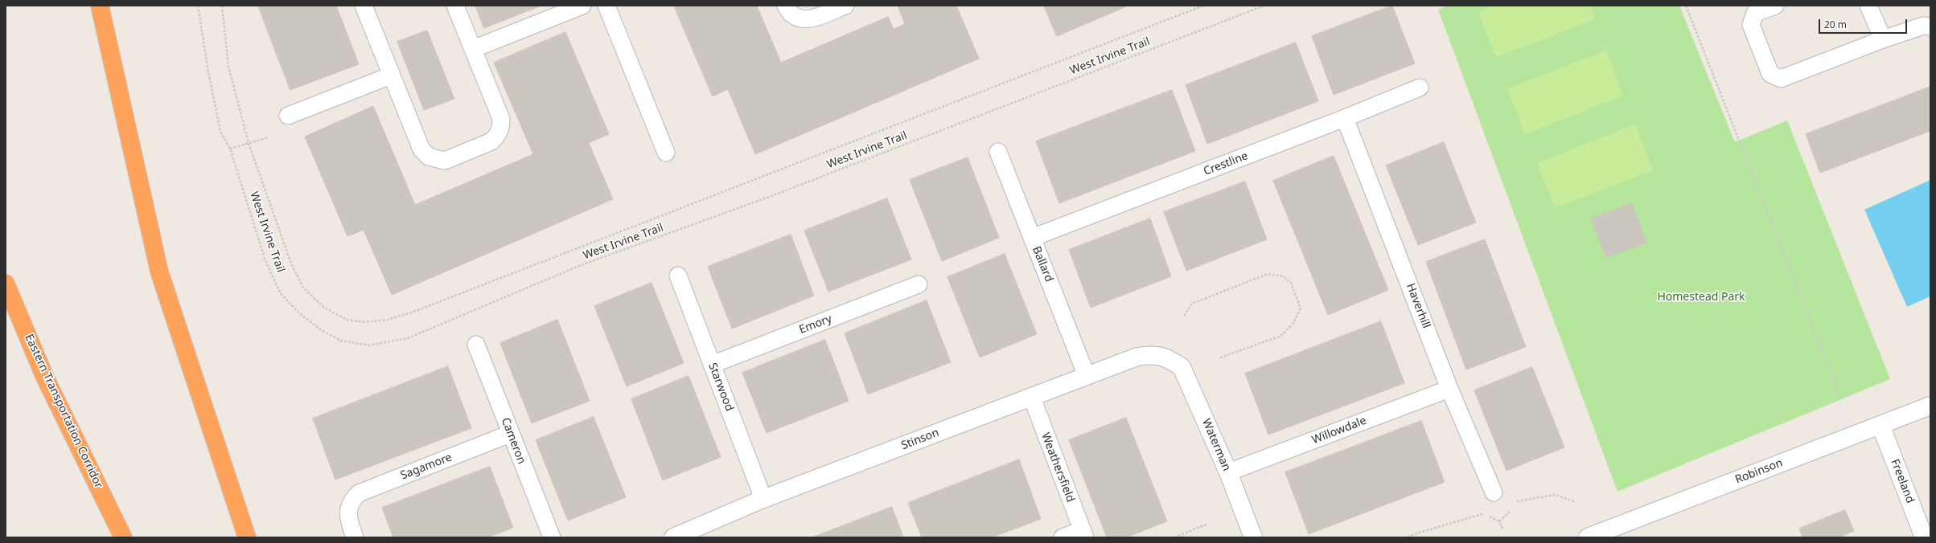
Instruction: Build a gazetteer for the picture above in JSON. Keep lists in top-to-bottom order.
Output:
{
  "streets": {
    "highway": ["Eastern Transportation Corridor"],
    "street": [
      "Stinson",
      "Waterman",
      "Robinson",
      "Freeland"
    ],
    "lane": [
      "Crestline",
      "Ballard",
      "Haverhill",
      "Emory",
      "Starwood",
      "Willowdale",
      "Cameron",
      "Sagamore",
      "Weathersfield"
    ],
    "path": ["West Irvine Trail"]
  },
  "crossings": [
    ["Crestline", "Ballard"],
    ["Crestline", "Haverhill"],
    ["Ballard", "Stinson"],
    ["Haverhill", "Willowdale"],
    ["Emory", "Starwood"],
    ["Starwood", "Stinson"],
    ["Willowdale", "Waterman"],
    ["Stinson", "Waterman"],
    ["Stinson", "Weathersfield"],
    ["Cameron", "Sagamore"],
    ["Robinson", "Freeland"]
  ],
  "parks": ["Homestead Park"],
  "scale_bar": "20 m"
}
